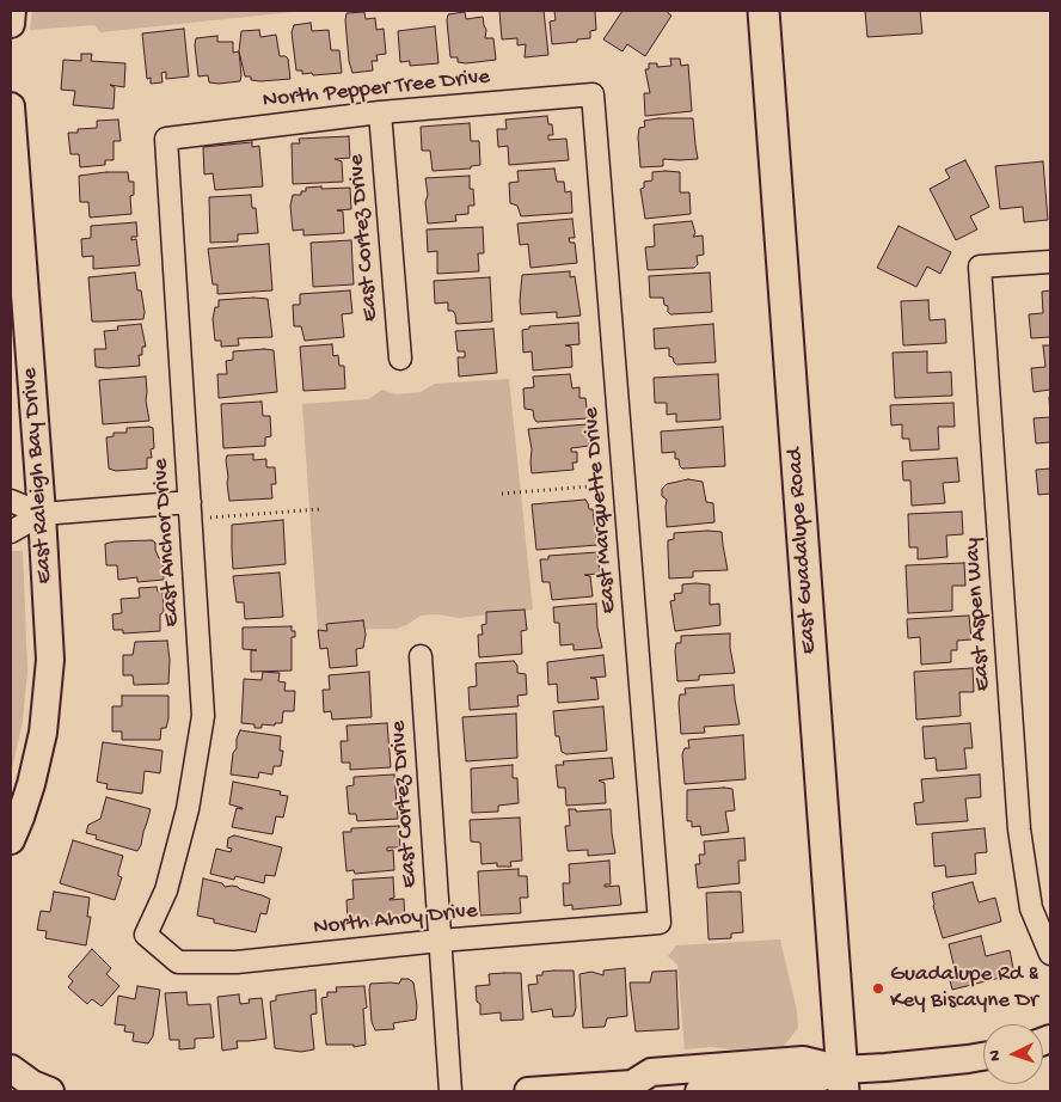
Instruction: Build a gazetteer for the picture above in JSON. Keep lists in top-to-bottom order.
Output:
{
  "streets": {
    "main road": ["East Guadalupe Road"],
    "street": [
      "North Pepper Tree Drive",
      "East Cortez Drive",
      "East Raleigh Bay Drive",
      "East Marquette Drive",
      "East Anchor Drive",
      "East Aspen Way",
      "North Ahoy Drive"
    ]
  },
  "crossings": [
    ["North Pepper Tree Drive", "East Cortez Drive"],
    ["North Pepper Tree Drive", "East Marquette Drive"],
    ["North Pepper Tree Drive", "East Anchor Drive"],
    ["East Cortez Drive", "North Ahoy Drive"],
    ["East Marquette Drive", "North Ahoy Drive"],
    ["East Anchor Drive", "North Ahoy Drive"]
  ],
  "places": ["Guadalupe Rd & Key Biscayne Dr"],
  "north": "left"
}
